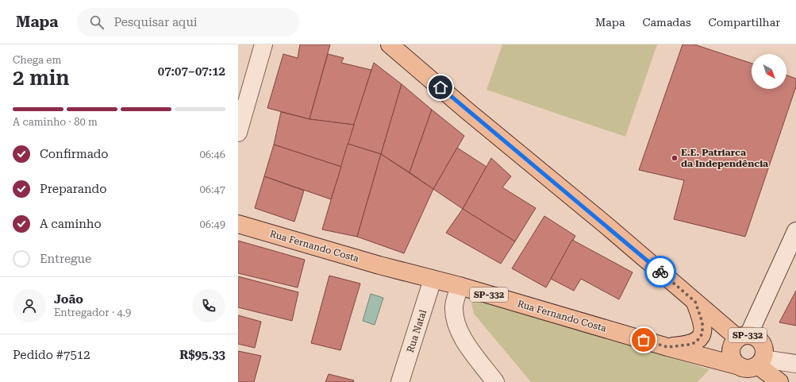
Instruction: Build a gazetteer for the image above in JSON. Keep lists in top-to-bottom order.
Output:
{
  "streets": {
    "main road": ["Rua Fernando Costa", "SP-332"],
    "street": ["Rua Natal"]
  },
  "crossings": [
    ["Rua Fernando Costa", "SP-332"],
    ["Rua Fernando Costa", "Rua Natal"]
  ],
  "places": ["E.E. Patriarca da Independência"],
  "north": "bottom right",
  "page": {
    "header": "Mapa",
    "search": "Pesquisar aqui",
    "nav": ["Mapa", "Camadas", "Compartilhar"],
    "heading": ["2 min", "Chega em", "07:07–07:12"],
    "panel": [
      "João",
      "Entregador · 4.9",
      "Pedido #7512",
      "R$95.33"
    ],
    "bar": "A caminho · 80 m",
    "list": [
      ["Confirmado", "06:46"],
      ["Preparando", "06:47"],
      ["A caminho", "06:49"],
      "Entregue"
    ]
  }
}
